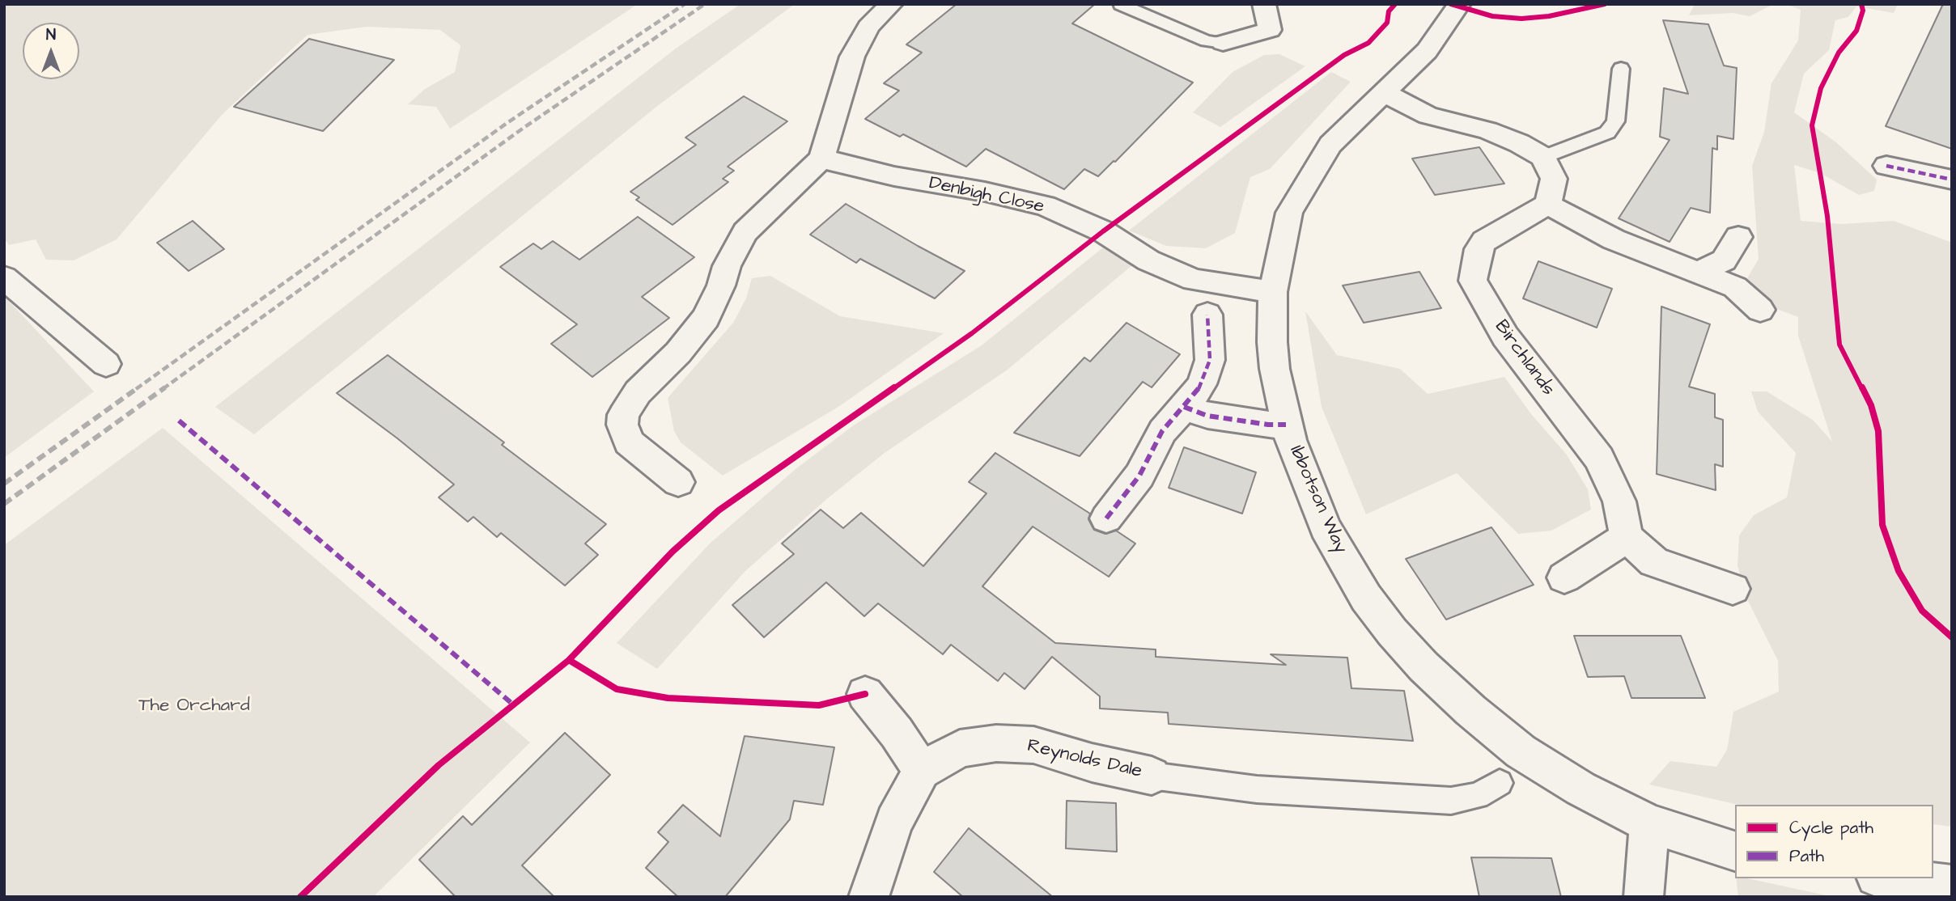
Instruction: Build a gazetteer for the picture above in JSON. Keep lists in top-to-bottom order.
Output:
{
  "streets": {
    "street": [
      "Denbigh Close",
      "Birchlands",
      "Ibbotson Way",
      "Reynolds Dale"
    ]
  },
  "crossings": [
    ["Denbigh Close", "Ibbotson Way"]
  ],
  "parks": ["The Orchard"],
  "legend": ["Cycle path", "Path"],
  "north": "top"
}
